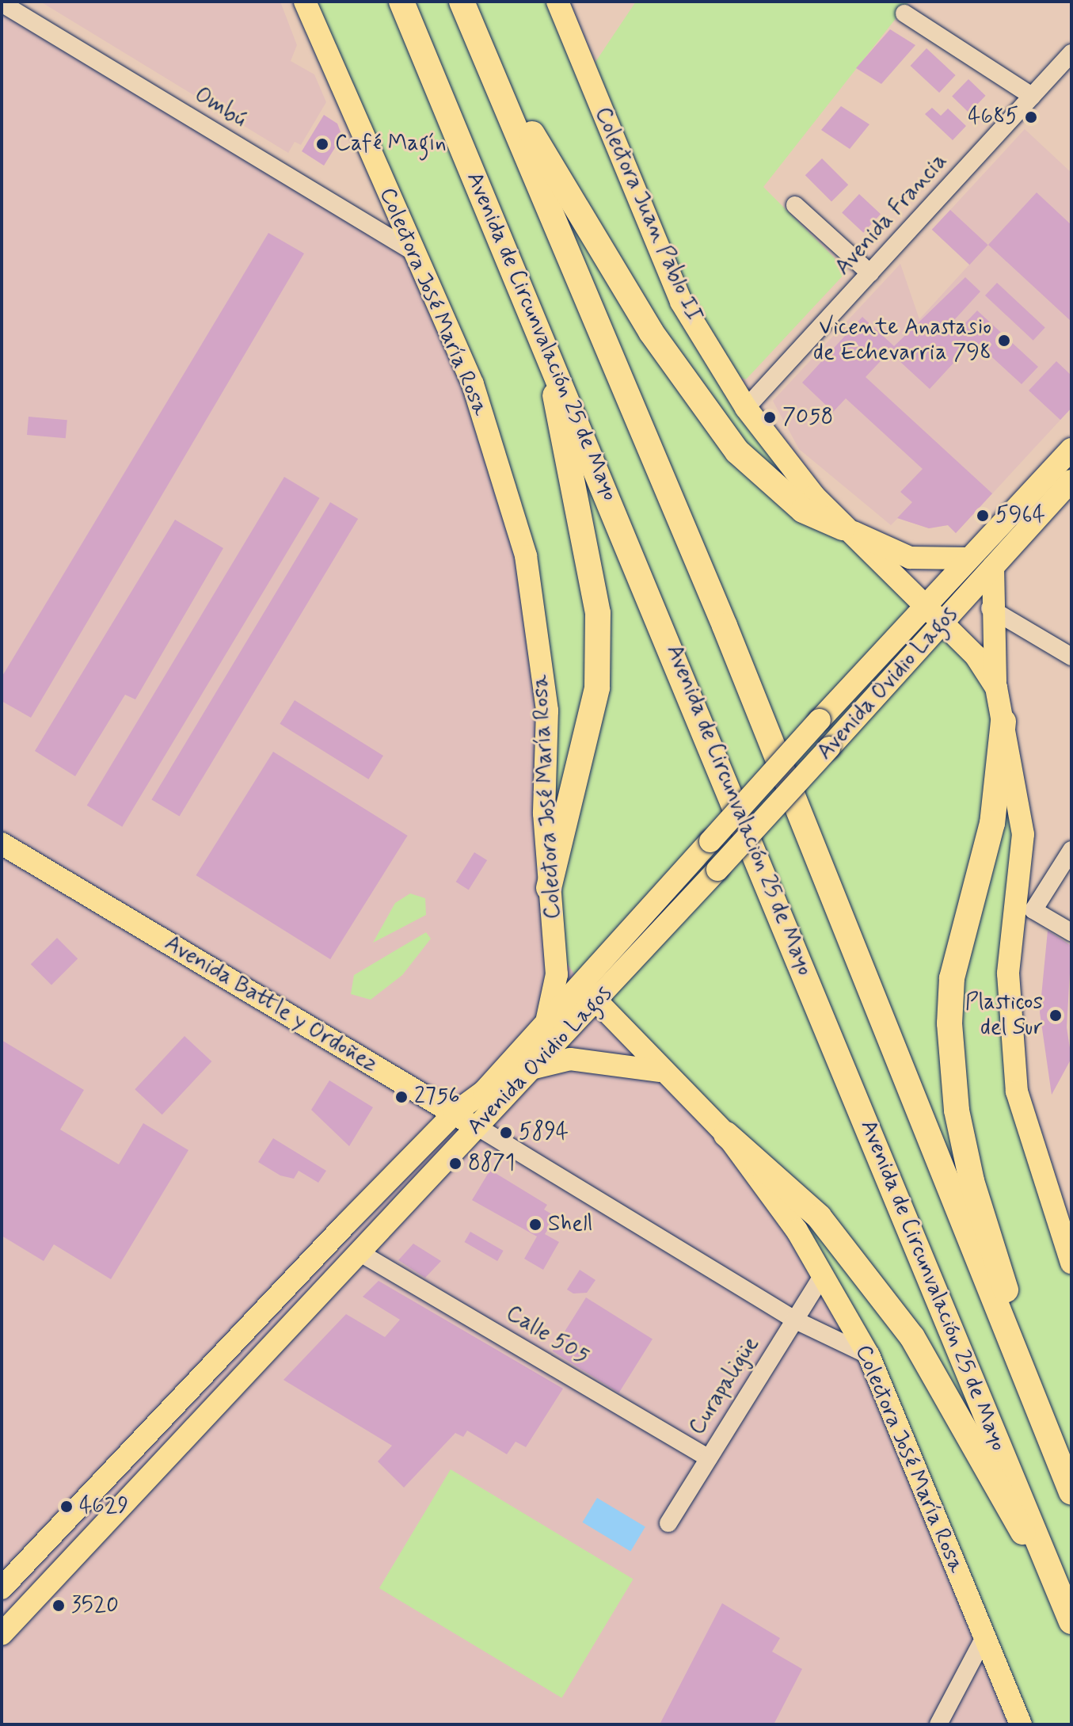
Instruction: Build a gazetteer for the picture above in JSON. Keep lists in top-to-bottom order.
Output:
{
  "streets": {
    "highway": ["Avenida de Circunvalación 25 de Mayo"],
    "main road": [
      "Colectora Juan Pablo II",
      "Colectora José María Rosa",
      "Avenida Ovidio Lagos",
      "Avenida Battle y Ordoñez"
    ],
    "street": [
      "Ombú",
      "Avenida Francia",
      "Calle 505",
      "Curapaligüe"
    ]
  },
  "crossings": [
    ["Ombú", "Colectora José María Rosa"],
    ["Colectora Juan Pablo II", "Avenida Francia"],
    ["Colectora Juan Pablo II", "Avenida Ovidio Lagos"],
    ["Colectora José María Rosa", "Avenida Ovidio Lagos"],
    ["Colectora José María Rosa", "Avenida Battle y Ordoñez"],
    ["Colectora José María Rosa", "Curapaligüe"],
    ["Avenida Ovidio Lagos", "Avenida Battle y Ordoñez"],
    ["Avenida Ovidio Lagos", "Calle 505"],
    ["Avenida Battle y Ordoñez", "Curapaligüe"],
    ["Calle 505", "Curapaligüe"]
  ],
  "places": [
    "4685",
    "Café Magín",
    "Vicente Anastasio de Echevarria 798",
    "7058",
    "5964",
    "Plasticos del Sur",
    "2756",
    "5894",
    "8871",
    "Shell",
    "4629",
    "3520"
  ]
}
